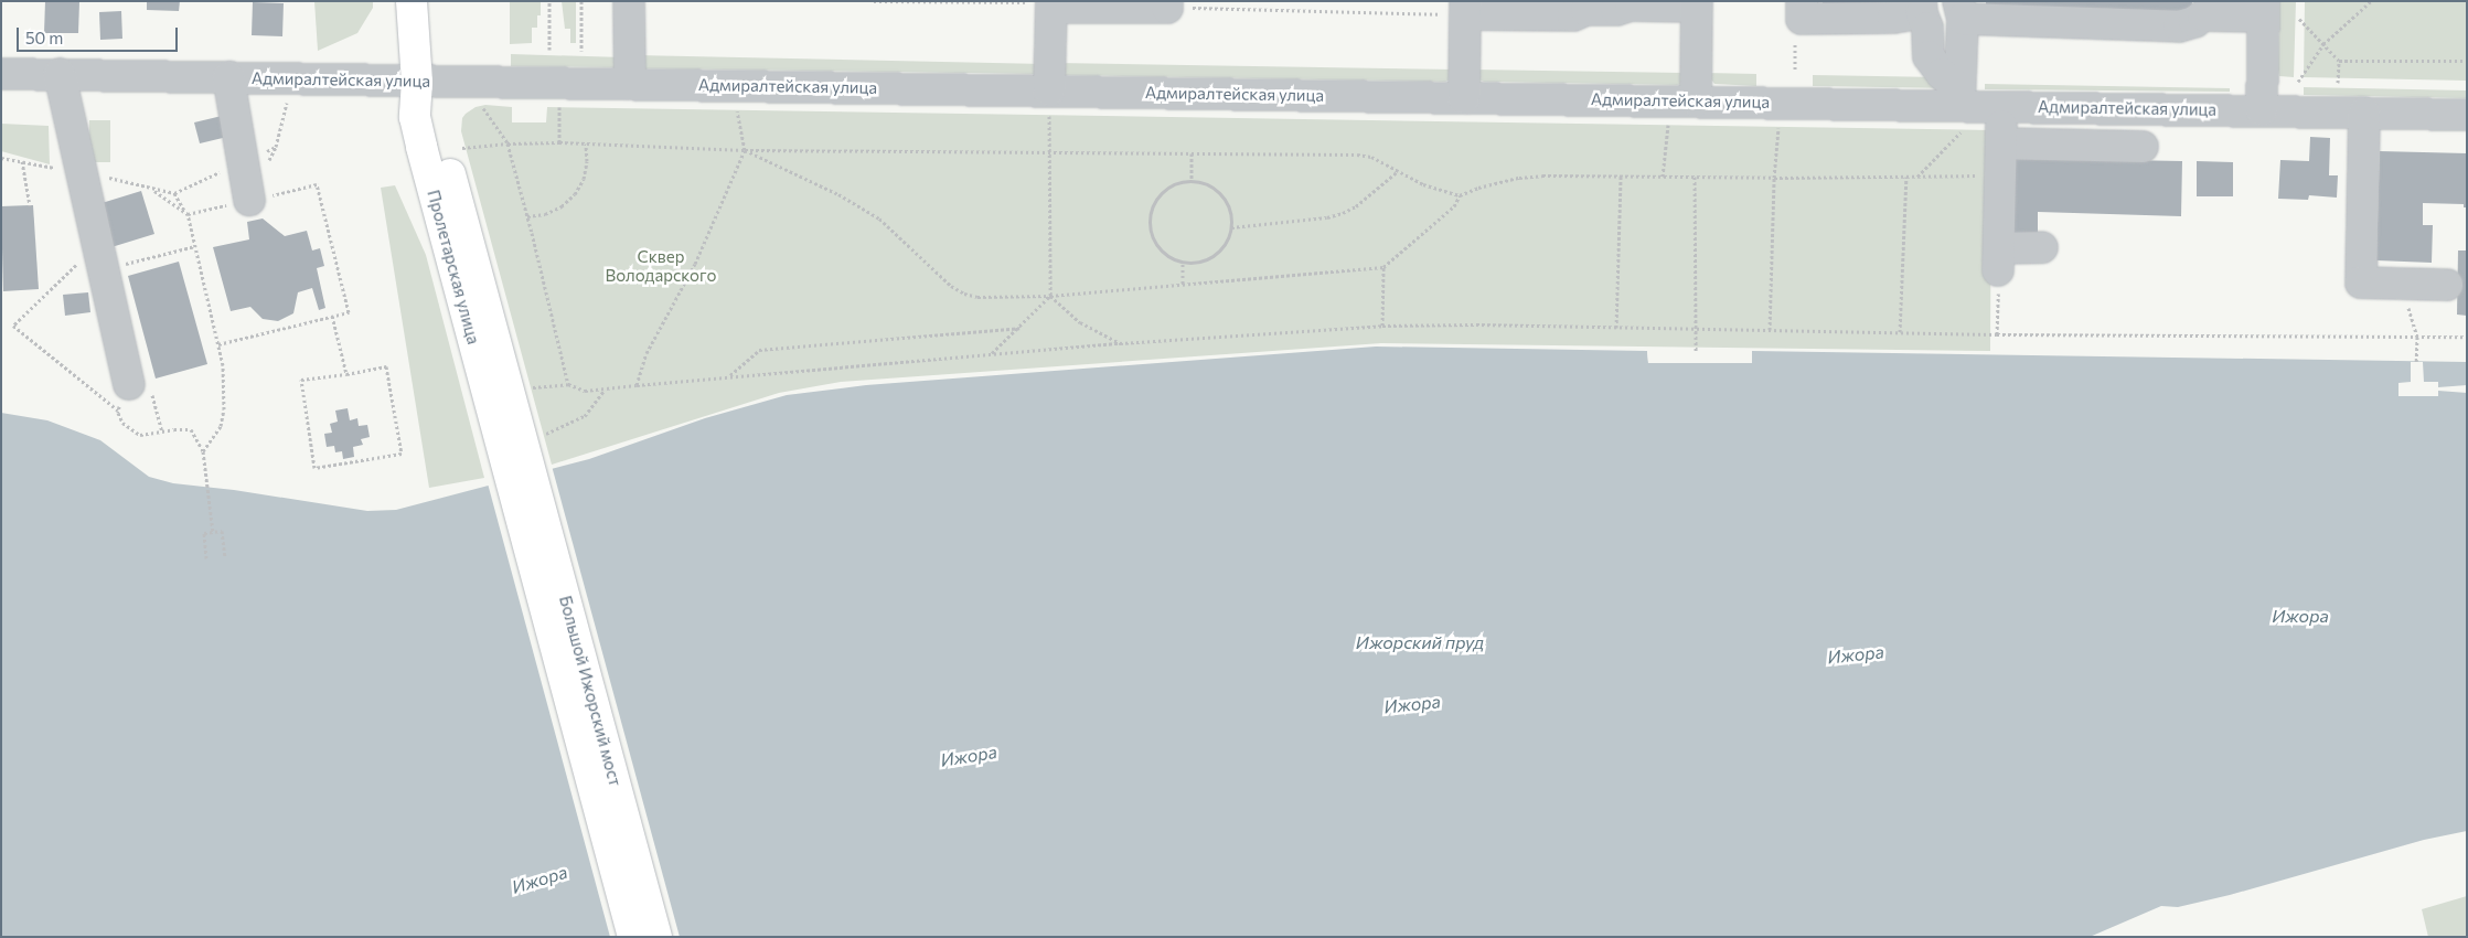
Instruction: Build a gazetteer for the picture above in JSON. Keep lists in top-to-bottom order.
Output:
{
  "streets": {
    "main road": ["Пролетарская улица", "Большой Ижорский мост"],
    "street": ["Адмиралтейская улица"]
  },
  "crossings": [
    ["Адмиралтейская улица", "Пролетарская улица"],
    ["Пролетарская улица", "Большой Ижорский мост"]
  ],
  "water": ["Ижора", "Ижорский пруд"],
  "parks": ["Сквер Володарского"],
  "scale_bar": "50 m"
}
